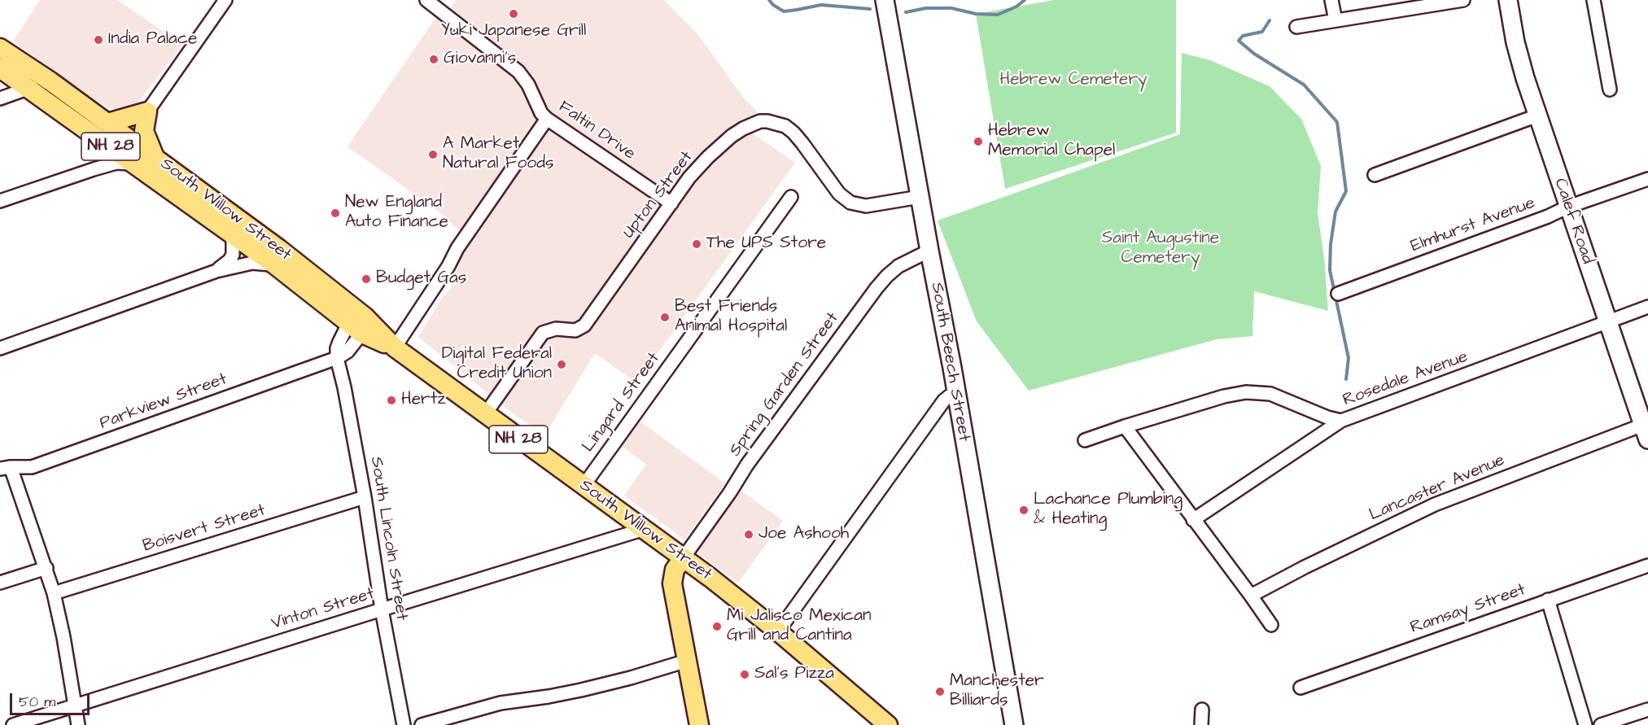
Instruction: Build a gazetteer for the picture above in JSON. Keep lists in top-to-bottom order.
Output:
{
  "streets": {
    "main road": ["NH 28", "South Willow Street"],
    "street": [
      "Faltin Drive",
      "Upton Street",
      "Calef Road",
      "Elmhurst Avenue",
      "South Beech Street",
      "Rosedale Avenue",
      "Spring Garden Street",
      "Parkview Street",
      "Lingard Street",
      "Lancaster Avenue",
      "Boisvert Street",
      "South Lincoln Street",
      "Vinton Street",
      "Ramsay Street"
    ]
  },
  "crossings": [
    ["Faltin Drive", "Upton Street"],
    ["Upton Street", "South Willow Street"],
    ["Upton Street", "South Beech Street"],
    ["South Willow Street", "Spring Garden Street"],
    ["South Willow Street", "Lingard Street"],
    ["South Willow Street", "South Lincoln Street"],
    ["South Willow Street", "Vinton Street"],
    ["Calef Road", "Elmhurst Avenue"],
    ["Calef Road", "Rosedale Avenue"],
    ["Calef Road", "Lancaster Avenue"],
    ["South Beech Street", "Spring Garden Street"],
    ["Parkview Street", "South Lincoln Street"],
    ["Boisvert Street", "South Lincoln Street"],
    ["South Lincoln Street", "Vinton Street"]
  ],
  "parks": ["Hebrew Cemetery", "Saint Augustine Cemetery"],
  "places": [
    "Yuki Japanese Grill",
    "India Palace",
    "Giovanni's",
    "Hebrew Memorial Chapel",
    "A Market Natural Foods",
    "New England Auto Finance",
    "The UPS Store",
    "Budget Gas",
    "Best Friends Animal Hospital",
    "Digital Federal Credit Union",
    "Hertz",
    "Lachance Plumbing & Heating",
    "Joe Ashooh",
    "Mi Jalisco Mexican Grill and Cantina",
    "Sal's Pizza",
    "Manchester Billiards"
  ],
  "scale_bar": "50 m"
}
